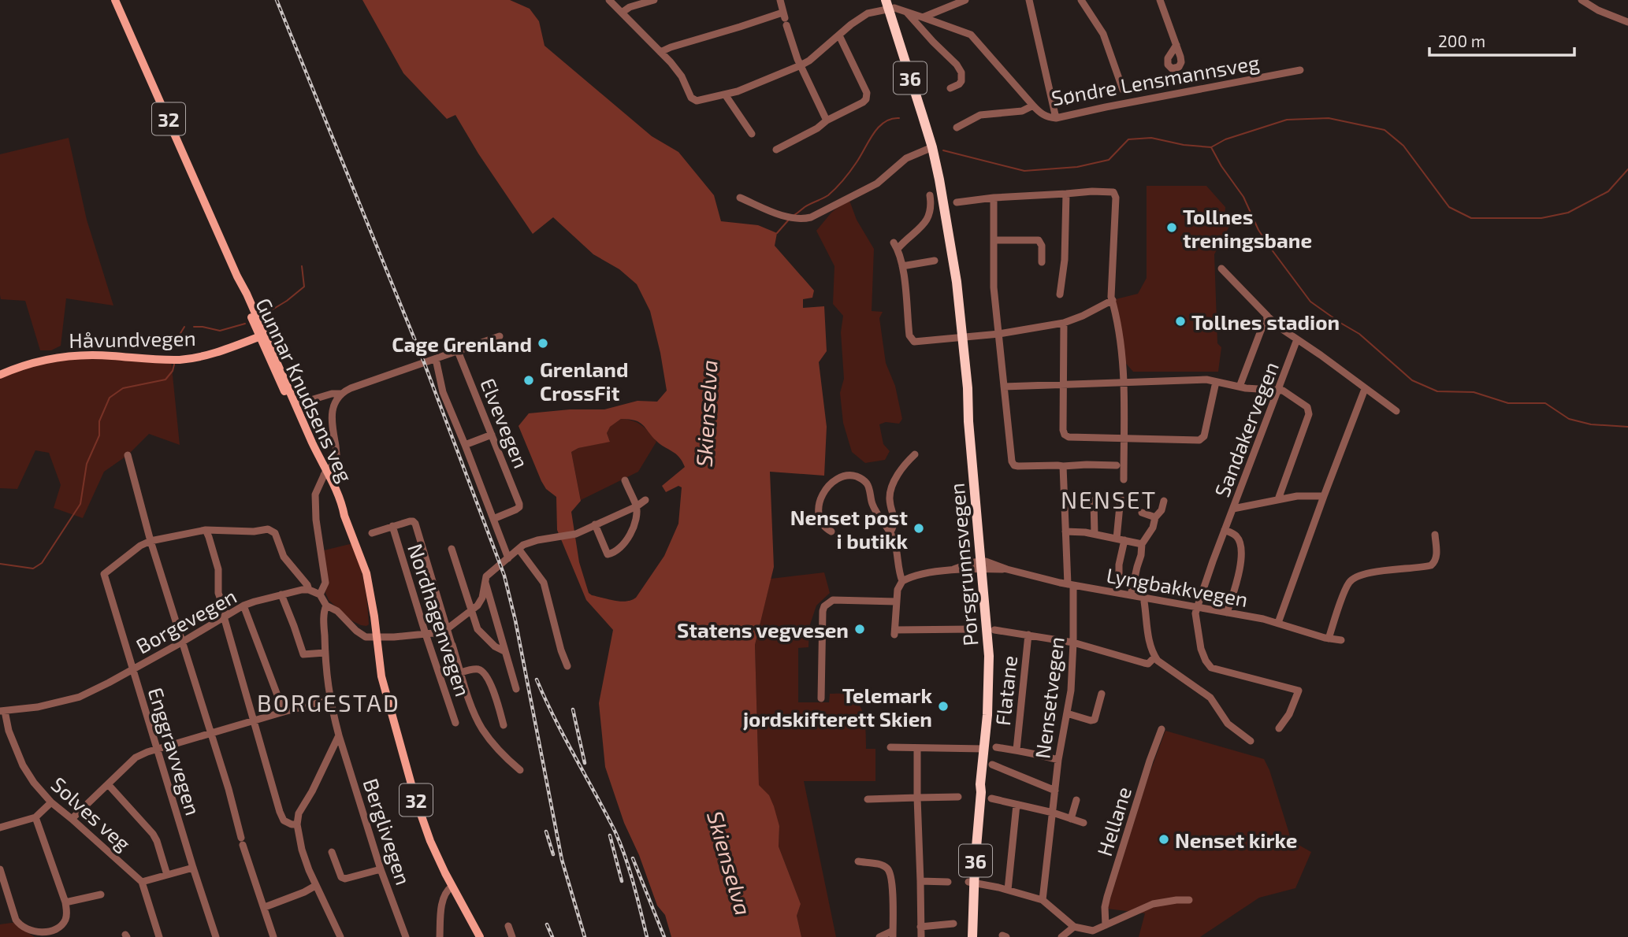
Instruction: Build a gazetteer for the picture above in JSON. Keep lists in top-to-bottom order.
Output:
{
  "streets": {
    "highway": ["36", "Porsgrunnsvegen"],
    "main road": ["32", "Håvundvegen", "Gunnar Knudsens veg"],
    "street": [
      "Søndre Lensmannsveg",
      "Elvevegen",
      "Sandakervegen",
      "Lyngbakkvegen",
      "Nordhagenvegen",
      "Borgevegen",
      "Flatane",
      "Nensetvegen",
      "Enggravvegen",
      "Solves veg",
      "Hellane",
      "Berglivegen"
    ]
  },
  "crossings": [
    ["Søndre Lensmannsveg", "Porsgrunnsvegen"],
    ["Håvundvegen", "Gunnar Knudsens veg"],
    ["Sandakervegen", "Lyngbakkvegen"],
    ["Porsgrunnsvegen", "Lyngbakkvegen"],
    ["Lyngbakkvegen", "Nensetvegen"],
    ["Borgevegen", "Enggravvegen"],
    ["Borgevegen", "Solves veg"],
    ["Flatane", "Nensetvegen"]
  ],
  "districts": ["NENSET", "BORGESTAD"],
  "water": ["Skienselva"],
  "places": [
    "Tollnes treningsbane",
    "Tollnes stadion",
    "Cage Grenland",
    "Grenland CrossFit",
    "Nenset post i butikk",
    "Statens vegvesen",
    "Telemark jordskifterett Skien",
    "Nenset kirke"
  ],
  "scale_bar": "200 m"
}
